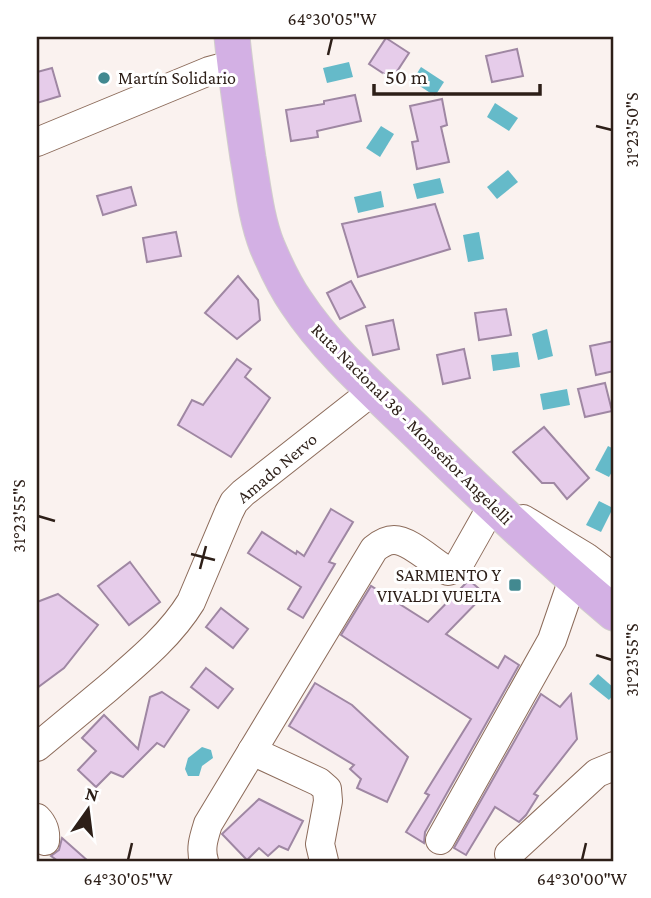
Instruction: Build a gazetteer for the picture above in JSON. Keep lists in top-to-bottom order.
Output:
{
  "streets": {
    "main road": ["Ruta Nacional 38 - Monseñor Angelelli"],
    "street": ["Amado Nervo"]
  },
  "crossings": [
    ["Ruta Nacional 38 - Monseñor Angelelli", "Amado Nervo"]
  ],
  "places": {
    "other": ["Martín Solidario"],
    "transit": ["SARMIENTO Y VIVALDI VUELTA"]
  },
  "scale_bar": "50 m",
  "north": "top",
  "coordinates": [
    "64°30'05\"W",
    "31°23'50\"S",
    "31°23'55\"S",
    "64°30'00\"W"
  ]
}
